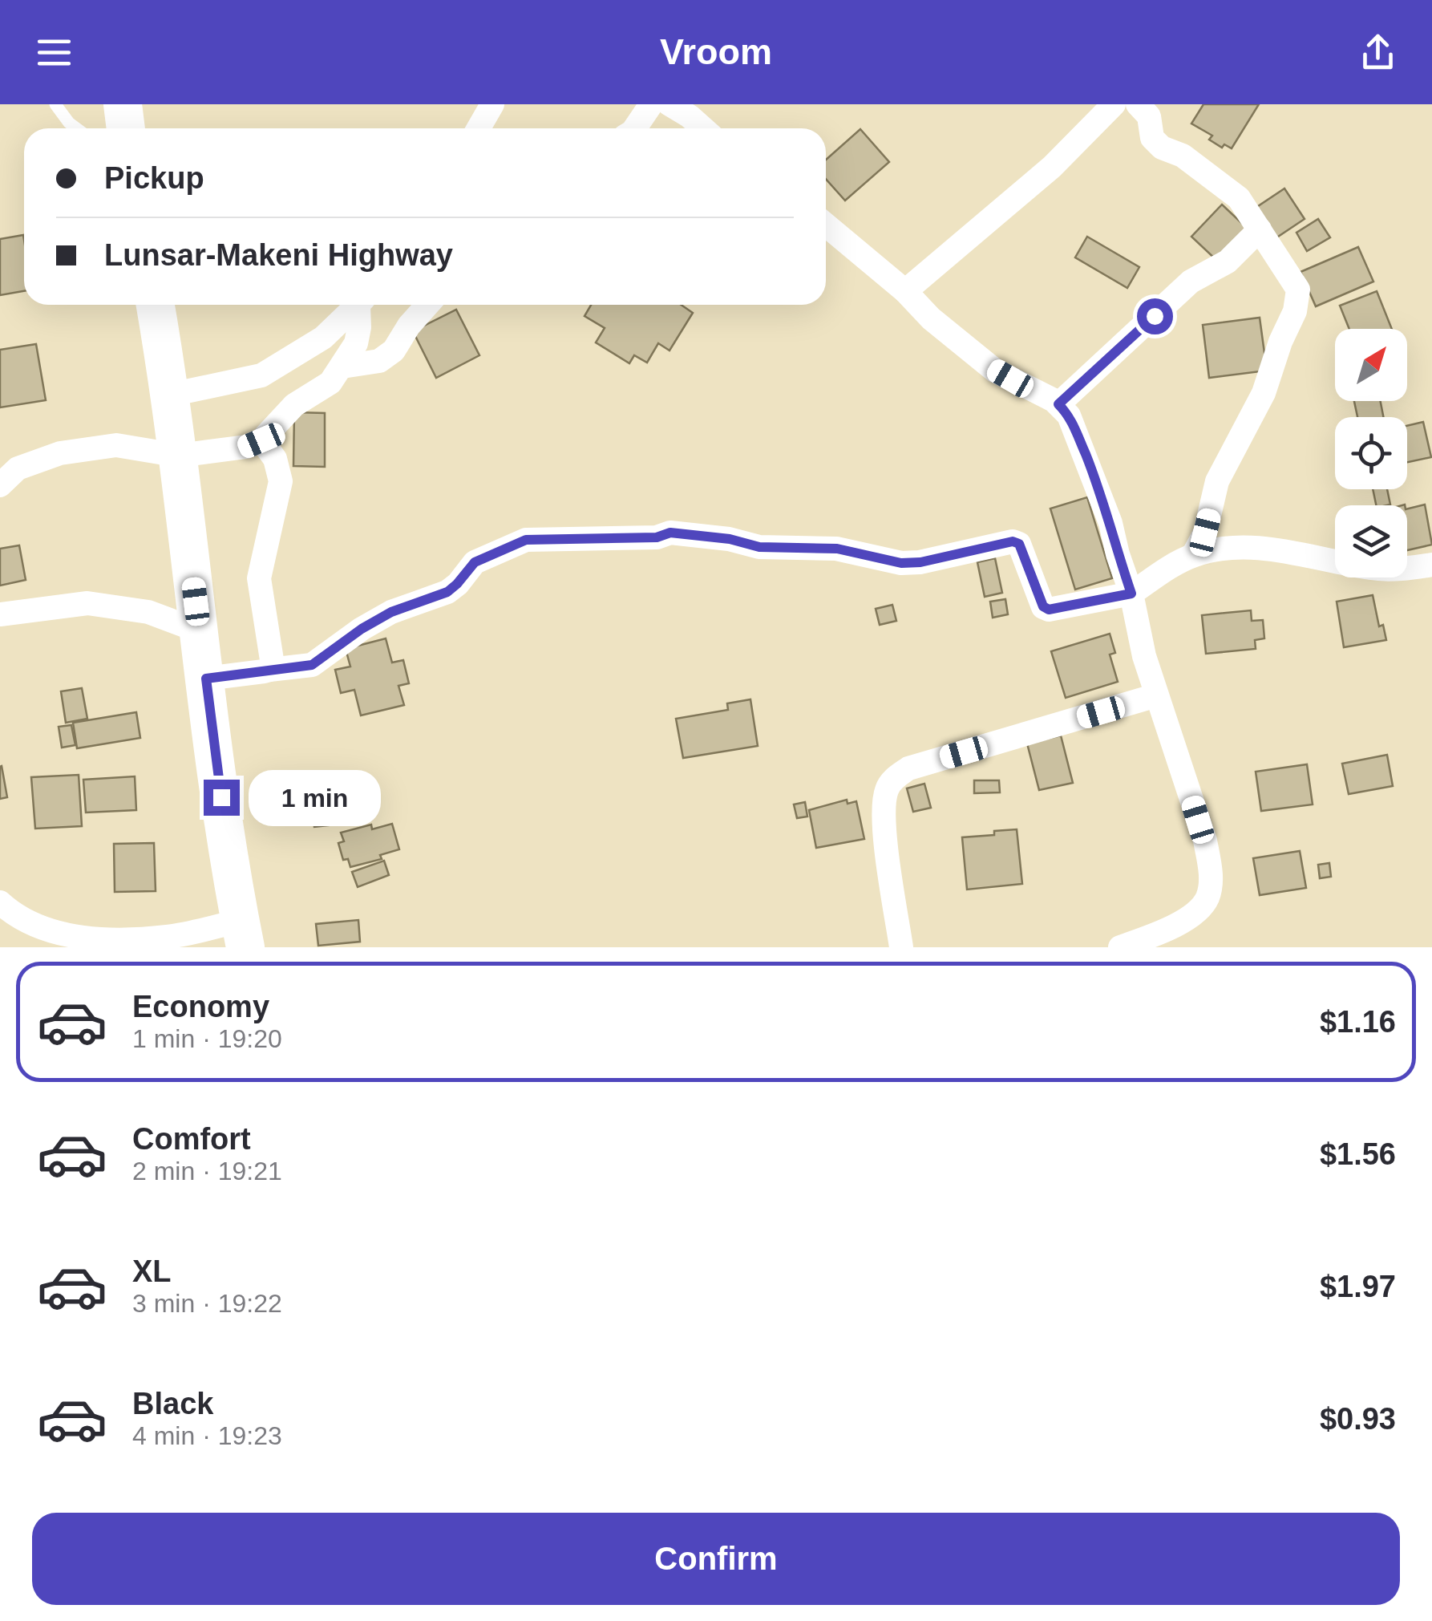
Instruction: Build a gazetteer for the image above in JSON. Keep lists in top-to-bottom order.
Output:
{
  "north": "top right",
  "page": {
    "header": "Vroom",
    "banner": ["Pickup", "Lunsar-Makeni Highway"],
    "bubble": "1 min",
    "list": [
      {
        "name": "Economy",
        "note": "1 min · 19:20",
        "value": "$1.16"
      },
      {
        "name": "Comfort",
        "note": "2 min · 19:21",
        "value": "$1.56"
      },
      {
        "name": "XL",
        "note": "3 min · 19:22",
        "value": "$1.97"
      },
      {
        "name": "Black",
        "note": "4 min · 19:23",
        "value": "$0.93"
      }
    ],
    "buttons": "Confirm"
  }
}
